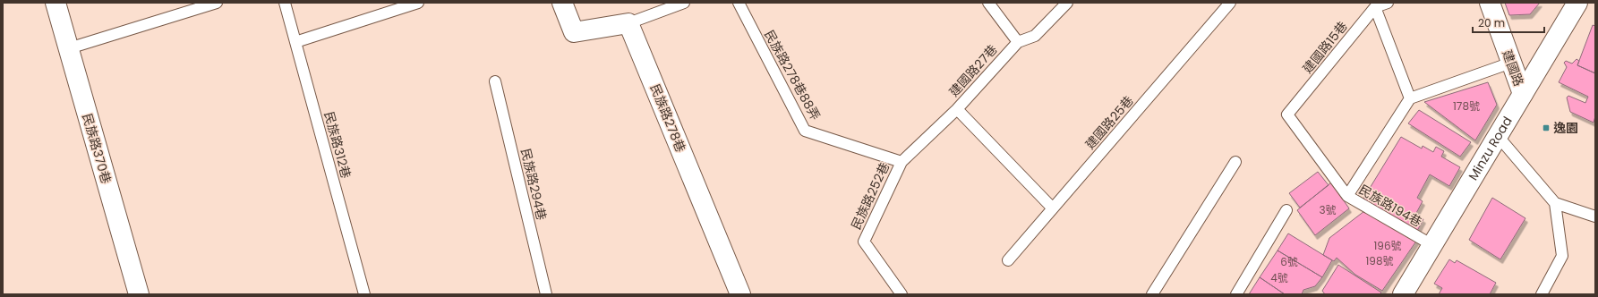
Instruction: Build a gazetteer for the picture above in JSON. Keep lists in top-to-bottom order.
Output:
{
  "streets": {
    "street": [
      "建國路",
      "民族路278巷",
      "民族路370巷",
      "Minzu Road"
    ],
    "lane": [
      "建國路15巷",
      "建國路27巷",
      "民族路278巷88弄",
      "建國路25巷",
      "民族路312巷",
      "民族路294巷",
      "民族路252巷",
      "民族路194巷"
    ]
  },
  "crossings": [
    ["建國路15巷", "民族路194巷"],
    ["建國路", "Minzu Road"],
    ["建國路27巷", "民族路278巷88弄"],
    ["建國路27巷", "民族路252巷"],
    ["民族路278巷88弄", "民族路252巷"],
    ["Minzu Road", "民族路194巷"]
  ],
  "places": {
    "transit": ["逸園"]
  },
  "house_numbers": [
    "178號",
    "3號",
    "196號",
    "198號",
    "6號",
    "4號"
  ],
  "scale_bar": "20 m"
}
